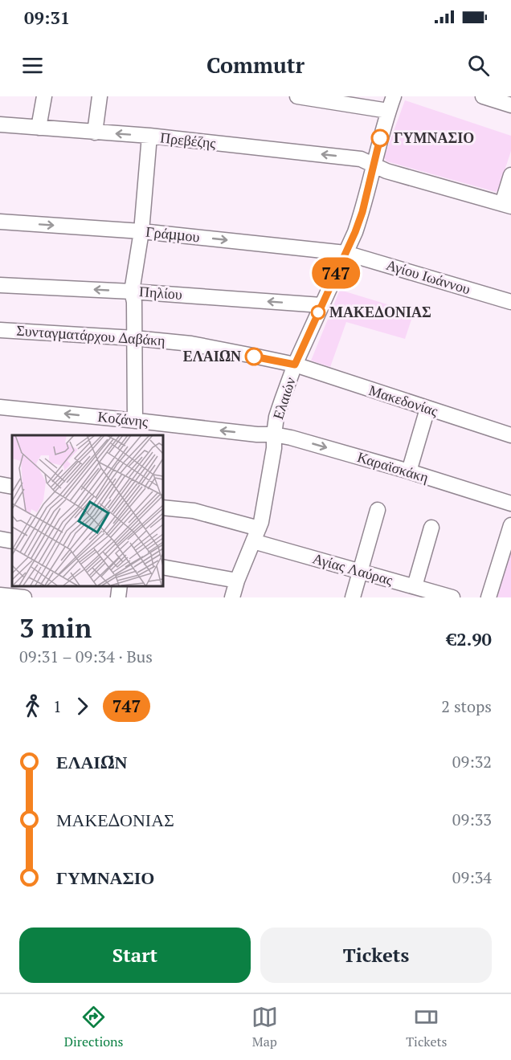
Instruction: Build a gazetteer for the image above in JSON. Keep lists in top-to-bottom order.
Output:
{
  "streets": {
    "street": [
      "Πρεβέζης",
      "Γράμμου",
      "Αγίου Ιωάννου",
      "Πηλίου",
      "Συνταγματάρχου Δαβάκη",
      "Ελαιών",
      "Μακεδονίας",
      "Κοζάνης",
      "Καραϊσκάκη",
      "Αγίας Λαύρας"
    ]
  },
  "crossings": [
    ["Πρεβέζης", "Ελαιών"],
    ["Γράμμου", "Αγίου Ιωάννου"],
    ["Γράμμου", "Ελαιών"],
    ["Αγίου Ιωάννου", "Ελαιών"],
    ["Πηλίου", "Ελαιών"],
    ["Συνταγματάρχου Δαβάκη", "Ελαιών"],
    ["Συνταγματάρχου Δαβάκη", "Μακεδονίας"],
    ["Ελαιών", "Μακεδονίας"],
    ["Ελαιών", "Κοζάνης"],
    ["Ελαιών", "Καραϊσκάκη"],
    ["Ελαιών", "Αγίας Λαύρας"],
    ["Κοζάνης", "Καραϊσκάκη"]
  ],
  "one_way": [
    "Γράμμου",
    "Πηλίου",
    "Κοζάνης",
    "Καραϊσκάκη"
  ],
  "places": ["ΓΥΜΝΑΣΙΟ", "ΜΑΚΕΔΟΝΙΑΣ", "ΕΛΑΙΏΝ"],
  "lines": ["bus line 747"],
  "page": {
    "status": "09:31",
    "header": "Commutr",
    "on_map": "747",
    "heading": ["3 min", "09:31 – 09:34 · Bus", "€2.90"],
    "legs": ["1", "747", "2 stops"],
    "list": [
      {
        "name": "ΕΛΑΙΏΝ",
        "value": "09:32"
      },
      {
        "name": "ΜΑΚΕΔΟΝΙΑΣ",
        "value": "09:33"
      },
      {
        "name": "ΓΥΜΝΑΣΙΟ",
        "value": "09:34"
      }
    ],
    "buttons": ["Start", "Tickets"],
    "tabs": ["Directions", "Map", "Tickets"]
  }
}
